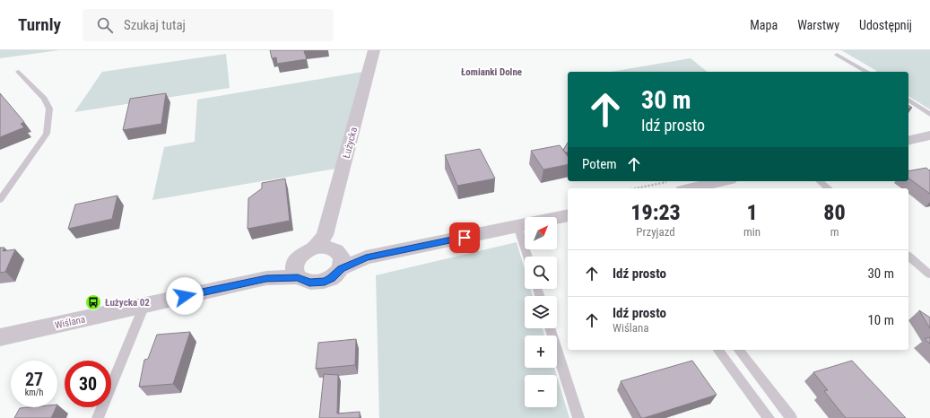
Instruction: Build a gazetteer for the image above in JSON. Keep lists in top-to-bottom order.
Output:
{
  "streets": {
    "street": ["Łużycka", "Wiślana"]
  },
  "crossings": [
    ["Łużycka", "Wiślana"]
  ],
  "districts": ["Łomianki Dolne"],
  "places": {
    "bus stop": ["Łużycka 02"]
  },
  "north": "top right",
  "page": {
    "header": "Turnly",
    "search": "Szukaj tutaj",
    "nav": ["Mapa", "Warstwy", "Udostępnij"],
    "turn": ["30 m", "Idź prosto"],
    "then": "Potem",
    "eta": [
      "19:23",
      "Przyjazd",
      "1",
      "min",
      "80",
      "m"
    ],
    "map_buttons": ["+", "−"],
    "list": [
      {
        "name": "Idź prosto",
        "value": "30 m"
      },
      {
        "name": "Idź prosto",
        "note": "Wiślana",
        "value": "10 m"
      }
    ],
    "speed": "27 km/h",
    "limit": "30"
  }
}
